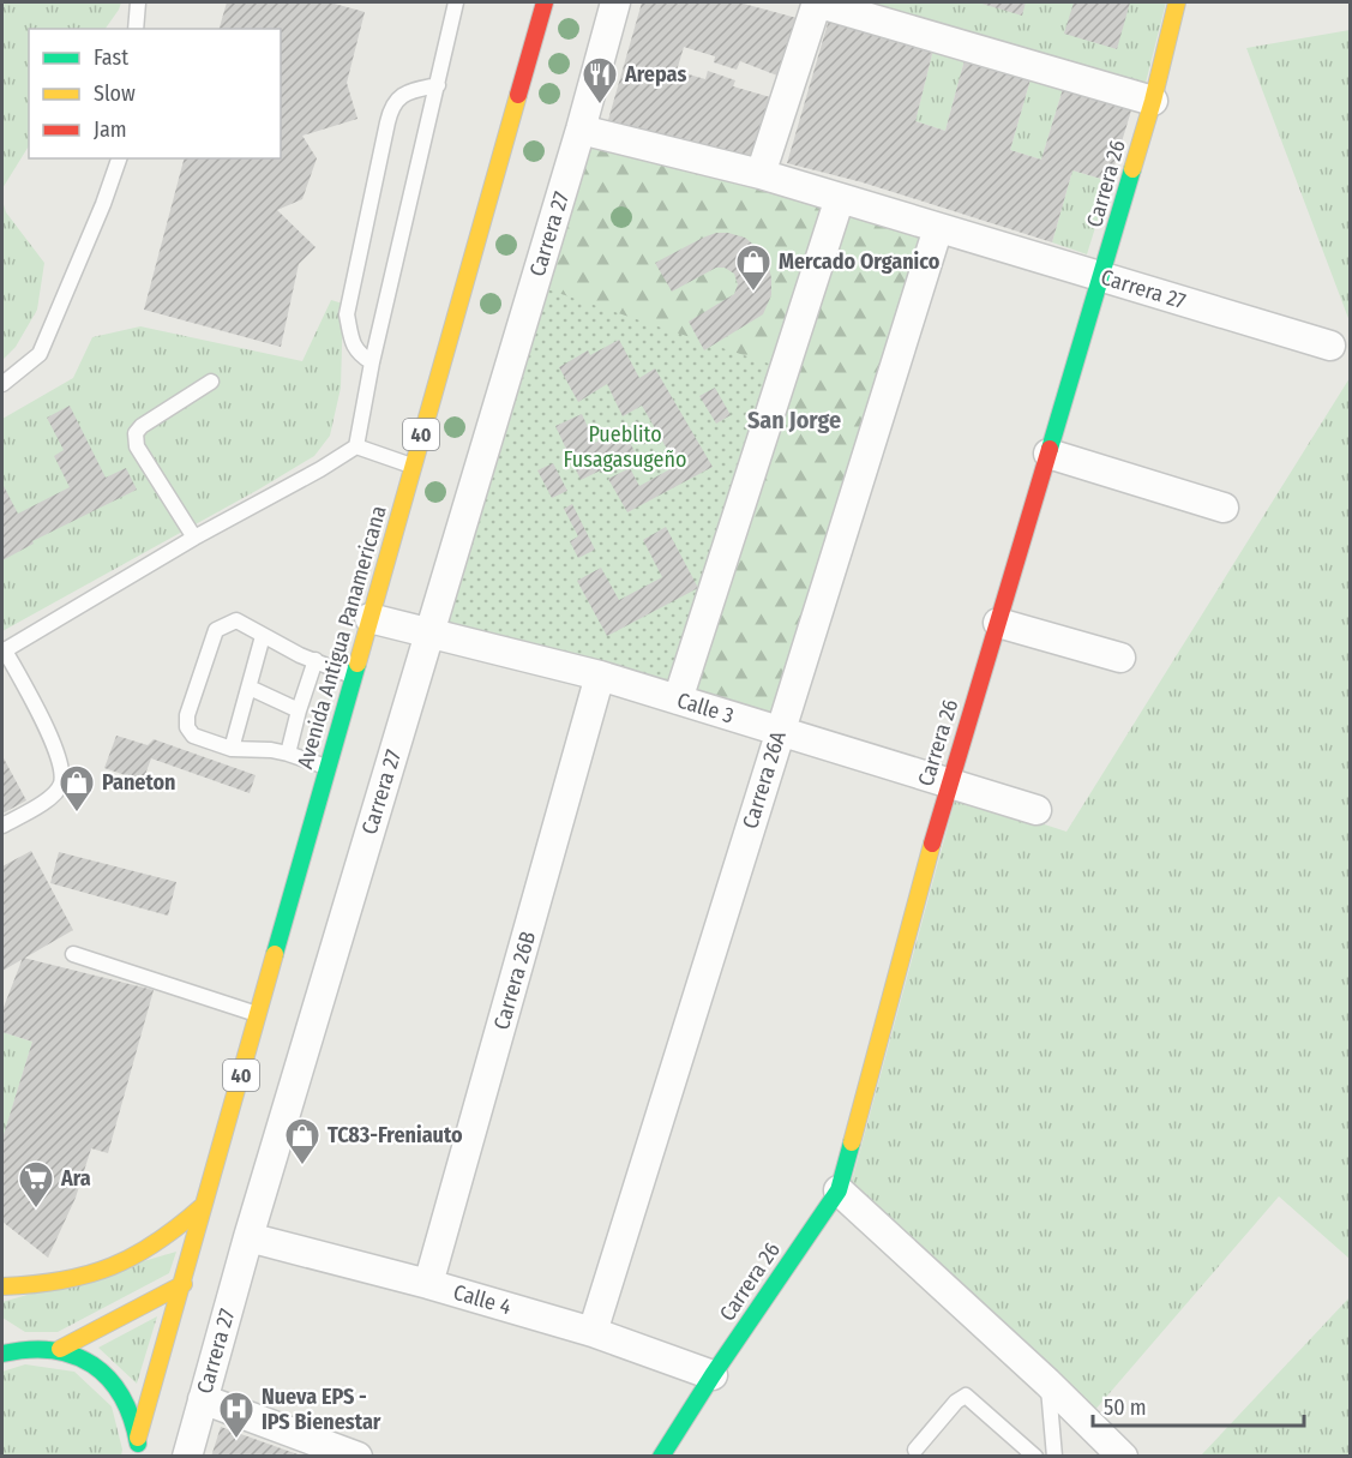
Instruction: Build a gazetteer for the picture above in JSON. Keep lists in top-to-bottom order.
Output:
{
  "streets": {
    "main road": ["Carrera 26", "40", "Avenida Antigua Panamericana"],
    "street": [
      "Carrera 27",
      "Calle 3",
      "Carrera 26A",
      "Carrera 26B",
      "Calle 4"
    ]
  },
  "crossings": [
    ["Carrera 26", "Carrera 27"],
    ["Carrera 26", "Calle 3"],
    ["Carrera 26", "Calle 4"],
    ["Carrera 27", "Calle 3"],
    ["Carrera 27", "Carrera 26A"],
    ["Carrera 27", "Calle 4"],
    ["40", "Avenida Antigua Panamericana"],
    ["Avenida Antigua Panamericana", "Calle 3"],
    ["Calle 3", "Carrera 26A"],
    ["Calle 3", "Carrera 26B"],
    ["Carrera 26A", "Calle 4"],
    ["Carrera 26B", "Calle 4"]
  ],
  "districts": ["San Jorge"],
  "parks": ["Pueblito Fusagasugeño"],
  "places": {
    "restaurant": ["Arepas"],
    "shop": ["Mercado Organico", "Paneton", "TC83-Freniauto"],
    "supermarket": ["Ara"],
    "hospital": ["Nueva EPS - IPS Bienestar"]
  },
  "legend": ["Fast", "Slow", "Jam"],
  "scale_bar": "50 m"
}
